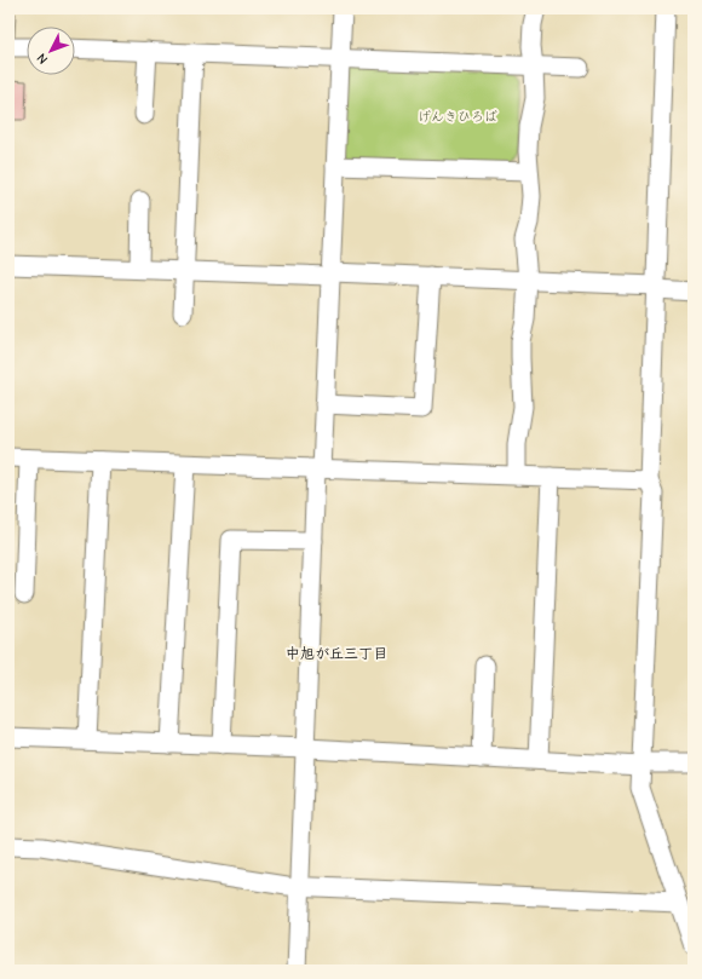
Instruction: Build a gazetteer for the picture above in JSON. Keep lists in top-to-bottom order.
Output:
{
  "districts": ["中旭が丘三丁目"],
  "parks": ["げんきひろば"],
  "north": "bottom left"
}
